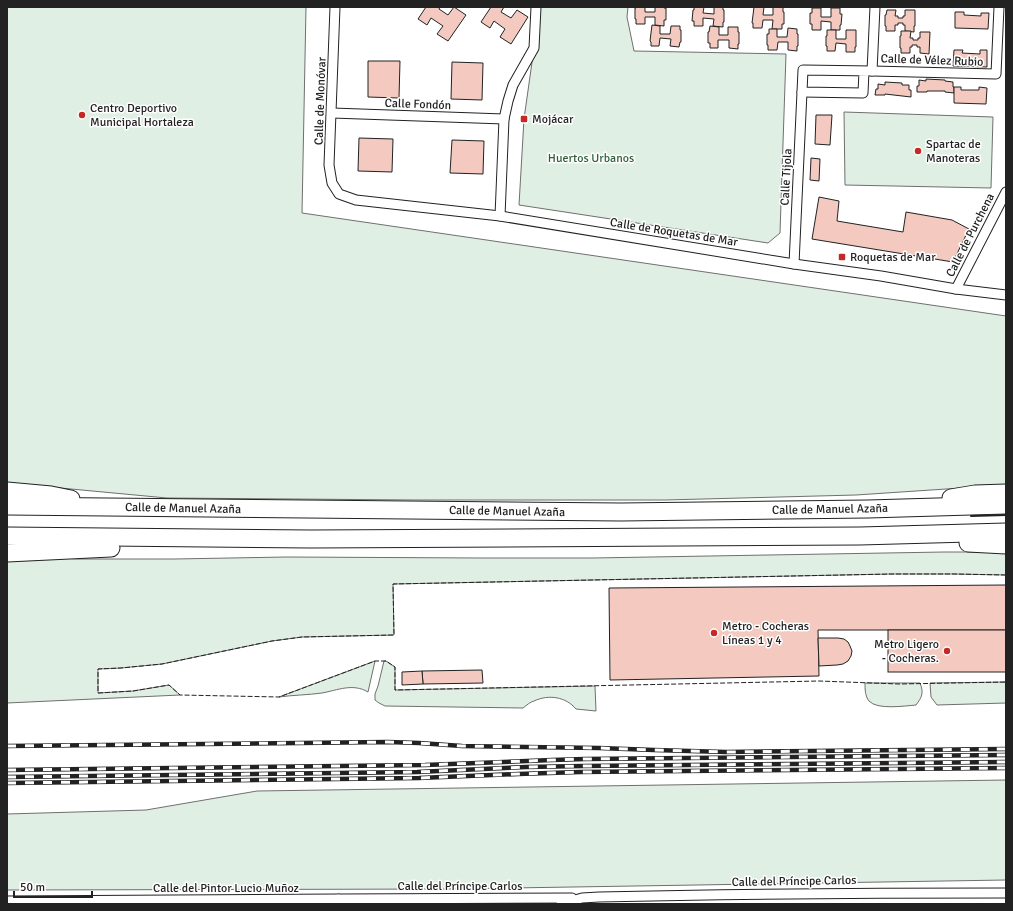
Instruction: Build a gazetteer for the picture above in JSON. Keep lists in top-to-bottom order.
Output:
{
  "streets": {
    "highway": ["Calle de Manuel Azaña"],
    "street": [
      "Calle de Vélez Rubio",
      "Calle de Monóvar",
      "Calle Fondón",
      "Calle Tijola",
      "Calle de Roquetas de Mar",
      "Calle de Purchena",
      "Calle del Príncipe Carlos",
      "Calle del Pintor Lucio Muñoz"
    ]
  },
  "crossings": [
    ["Calle de Vélez Rubio", "Calle Tijola"],
    ["Calle de Monóvar", "Calle Fondón"],
    ["Calle de Monóvar", "Calle de Roquetas de Mar"],
    ["Calle Tijola", "Calle de Roquetas de Mar"],
    ["Calle de Roquetas de Mar", "Calle de Purchena"],
    ["Calle del Príncipe Carlos", "Calle del Pintor Lucio Muñoz"]
  ],
  "parks": ["Huertos Urbanos"],
  "places": {
    "other": [
      "Centro Deportivo Municipal Hortaleza",
      "Spartac de Manoteras",
      "Metro - Cocheras Líneas 1 y 4",
      "Metro Ligero - Cocheras."
    ],
    "transit": ["Mojácar", "Roquetas de Mar"]
  },
  "scale_bar": "50 m"
}
